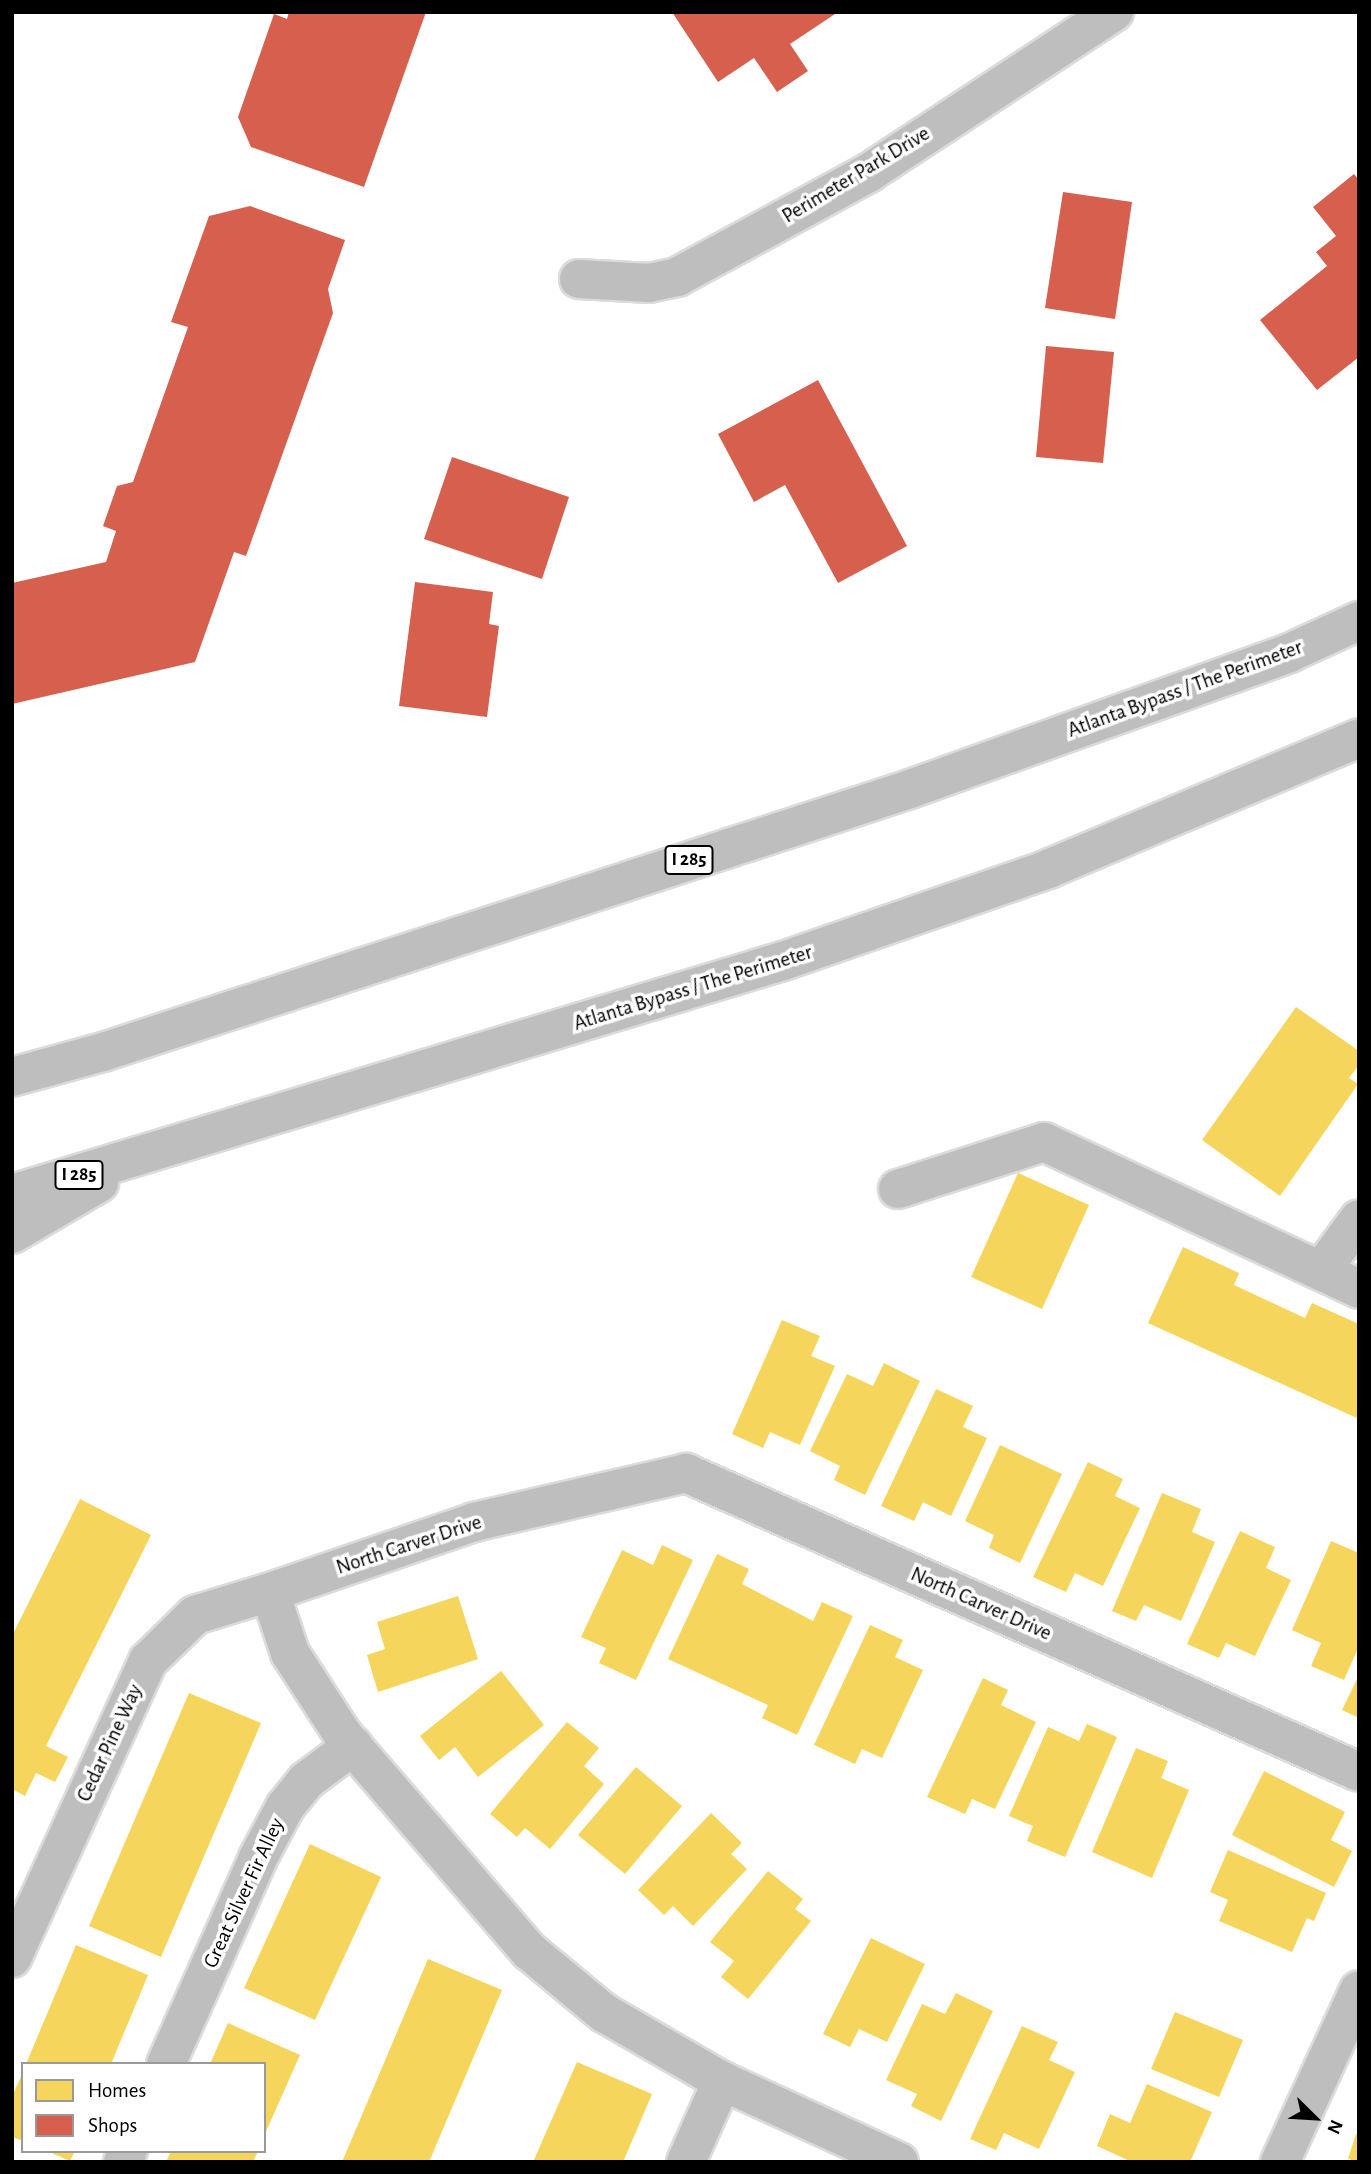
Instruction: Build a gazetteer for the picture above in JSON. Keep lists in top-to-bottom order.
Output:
{
  "streets": {
    "main road": [
      "Perimeter Park Drive",
      "Atlanta Bypass / The Perimeter",
      "I 285",
      "North Carver Drive",
      "Cedar Pine Way",
      "Great Silver Fir Alley"
    ]
  },
  "crossings": [
    ["North Carver Drive", "Cedar Pine Way"]
  ],
  "legend": ["Homes", "Shops"],
  "north": "bottom right"
}
